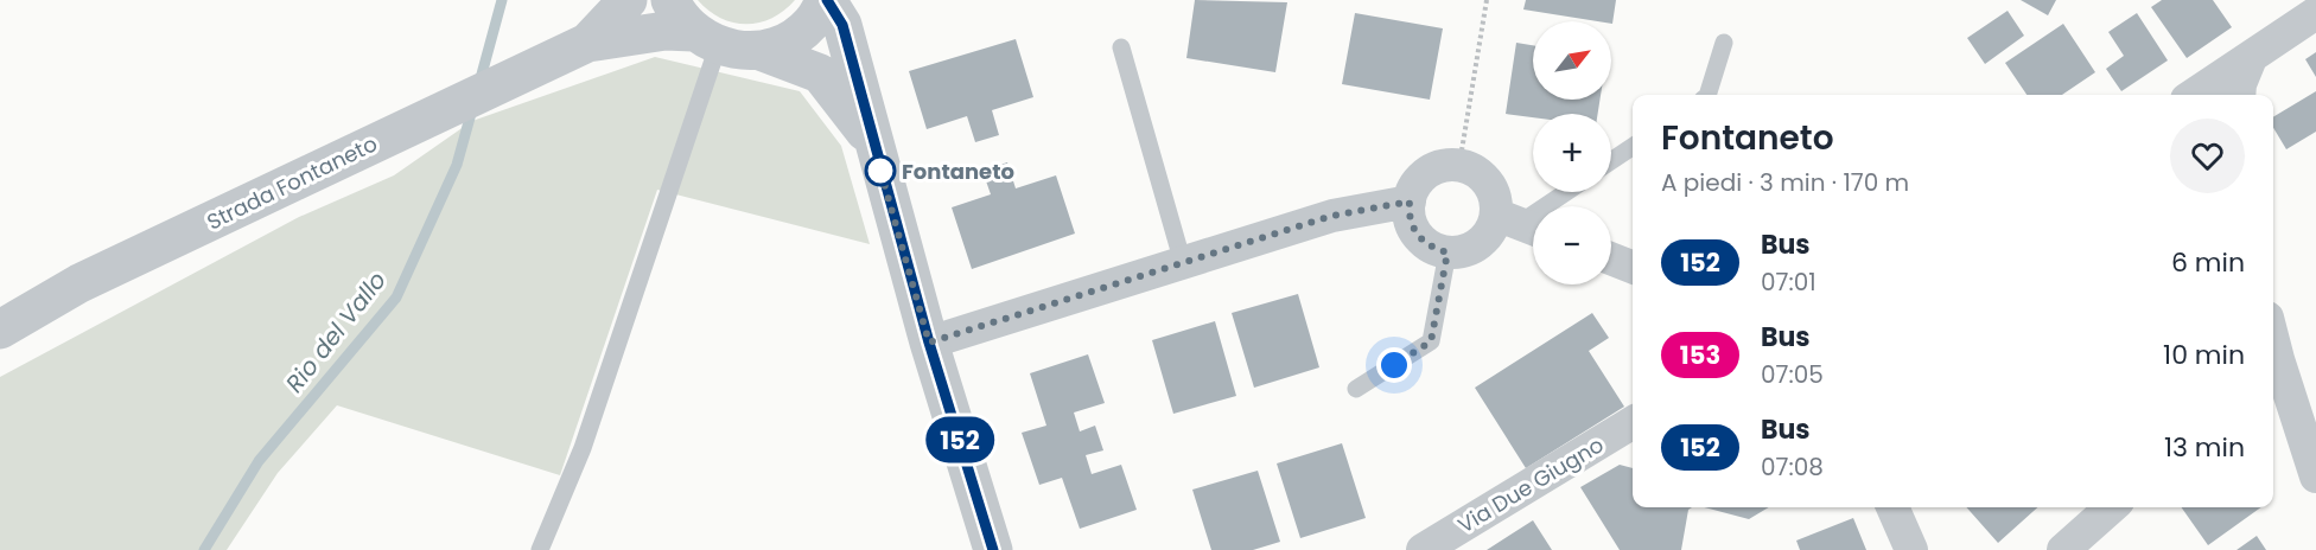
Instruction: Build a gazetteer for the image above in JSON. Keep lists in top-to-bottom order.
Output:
{
  "streets": {
    "street": ["Strada Fontaneto", "Via Due Giugno"]
  },
  "water": ["Rio del Vallo"],
  "places": ["Fontaneto"],
  "lines": ["bus line 152"],
  "north": "top right",
  "page": {
    "on_map": "152",
    "map_buttons": ["+", "−"],
    "heading": ["Fontaneto", "A piedi · 3 min · 170 m"],
    "list": [
      {
        "mark": "152",
        "name": "Bus",
        "note": "07:01",
        "value": "6 min"
      },
      {
        "mark": "153",
        "name": "Bus",
        "note": "07:05",
        "value": "10 min"
      },
      {
        "mark": "152",
        "name": "Bus",
        "note": "07:08",
        "value": "13 min"
      }
    ]
  }
}
